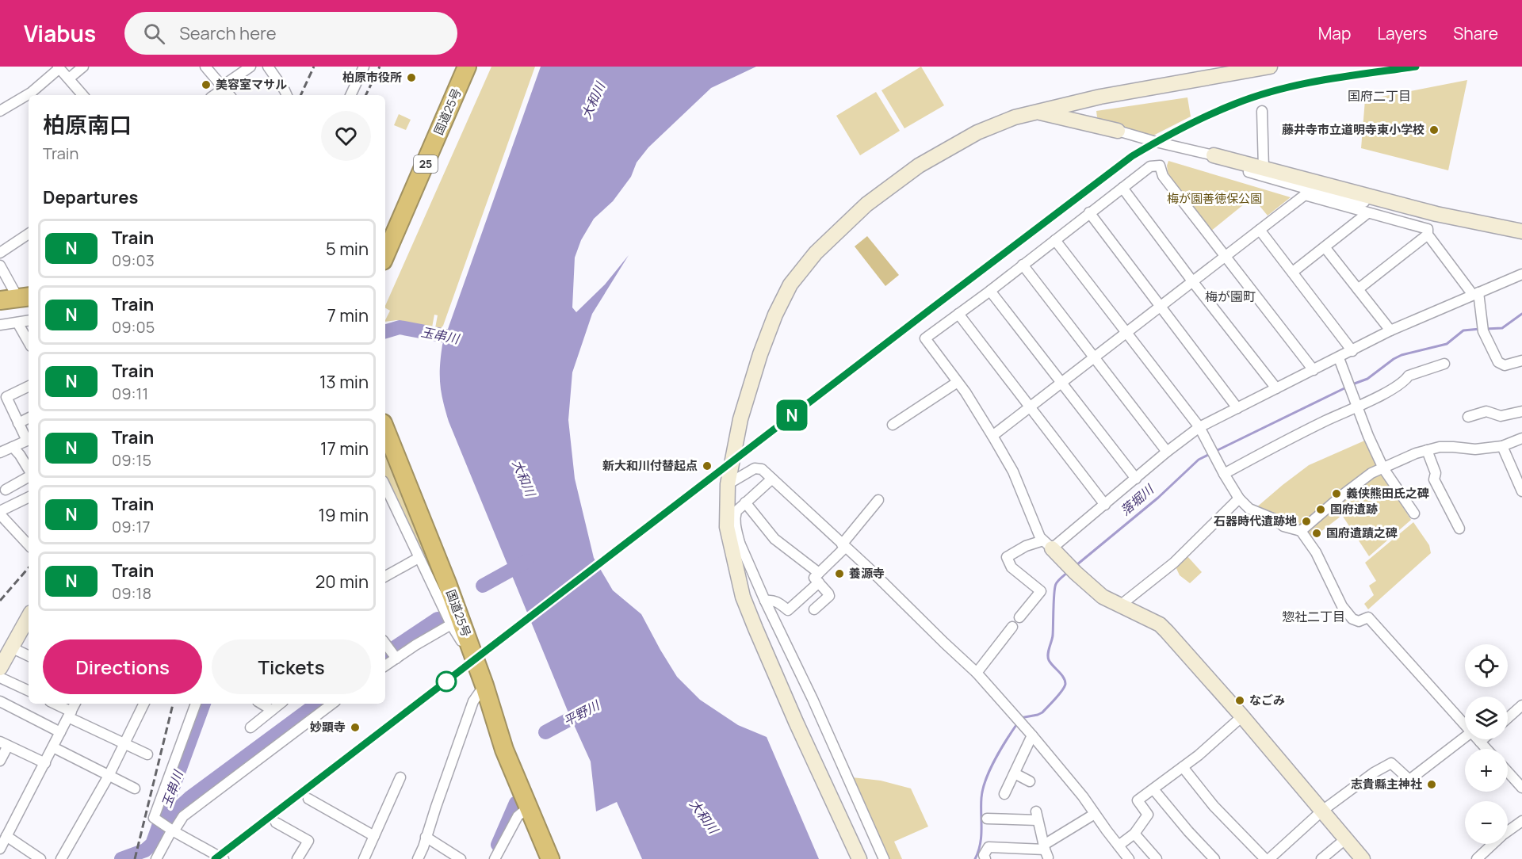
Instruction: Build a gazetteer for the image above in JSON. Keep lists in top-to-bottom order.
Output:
{
  "streets": {
    "highway": ["国道25号", "25"]
  },
  "districts": ["国府二丁目", "梅が園町", "惣社二丁目"],
  "water": [
    "大和川",
    "玉串川",
    "落堀川",
    "平野川"
  ],
  "parks": ["梅が園善徳保公園"],
  "places": [
    "柏原市役所",
    "美容室マサル",
    "藤井寺市立道明寺東小学校",
    "新大和川付替起点",
    "義侠熊田氏之碑",
    "国府遺跡",
    "石器時代遺跡地",
    "国府遺蹟之碑",
    "養源寺",
    "なごみ",
    "妙顕寺",
    "志貴縣主神社"
  ],
  "page": {
    "header": "Viabus",
    "search": "Search here",
    "nav": ["Map", "Layers", "Share"],
    "on_map": "N",
    "heading": [
      ["柏原南口", "Train"],
      "Departures"
    ],
    "list": [
      {
        "mark": "N",
        "name": "Train",
        "note": "09:03",
        "value": "5 min"
      },
      {
        "mark": "N",
        "name": "Train",
        "note": "09:05",
        "value": "7 min"
      },
      {
        "mark": "N",
        "name": "Train",
        "note": "09:11",
        "value": "13 min"
      },
      {
        "mark": "N",
        "name": "Train",
        "note": "09:15",
        "value": "17 min"
      },
      {
        "mark": "N",
        "name": "Train",
        "note": "09:17",
        "value": "19 min"
      },
      {
        "mark": "N",
        "name": "Train",
        "note": "09:18",
        "value": "20 min"
      }
    ],
    "buttons": ["Directions", "Tickets"],
    "map_buttons": ["+", "−"]
  }
}
